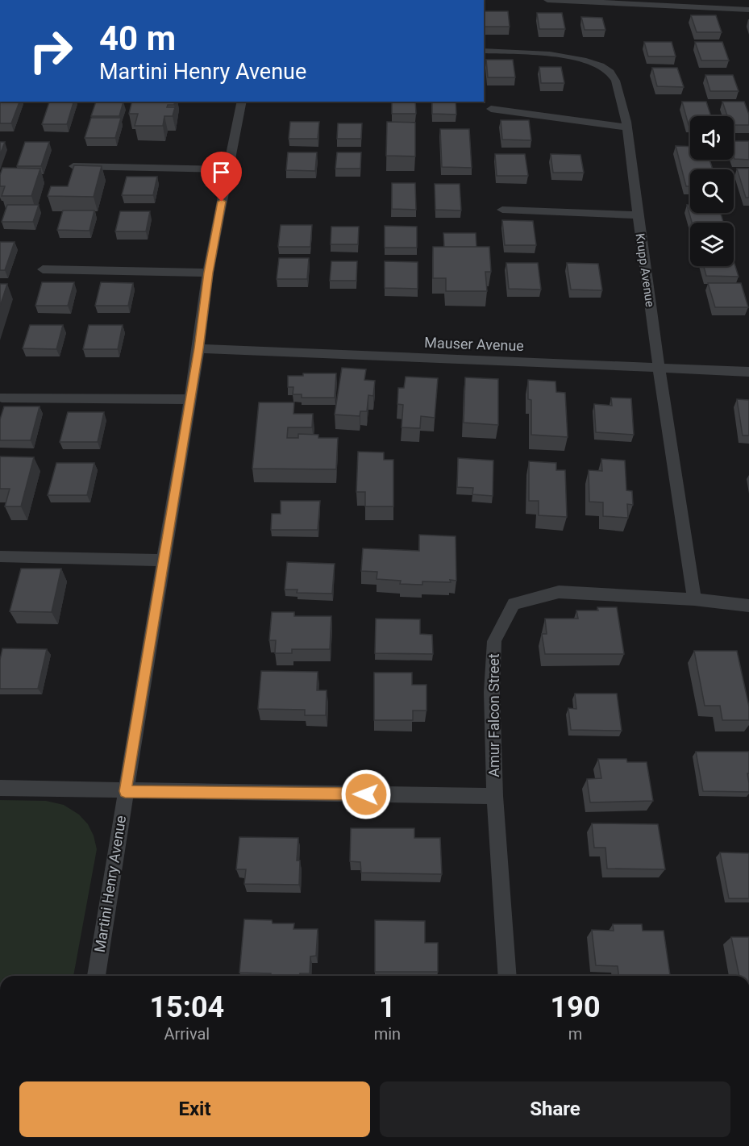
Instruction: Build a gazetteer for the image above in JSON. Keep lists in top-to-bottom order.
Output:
{
  "streets": {
    "street": [
      "Krupp Avenue",
      "Mauser Avenue",
      "Amur Falcon Street",
      "Martini Henry Avenue"
    ]
  },
  "crossings": [
    ["Krupp Avenue", "Mauser Avenue"],
    ["Krupp Avenue", "Amur Falcon Street"],
    ["Mauser Avenue", "Martini Henry Avenue"]
  ],
  "page": {
    "turn": ["40 m", "Martini Henry Avenue"],
    "eta": [
      "15:04",
      "Arrival",
      "1",
      "min",
      "190",
      "m"
    ],
    "buttons": ["Exit", "Share"]
  }
}
